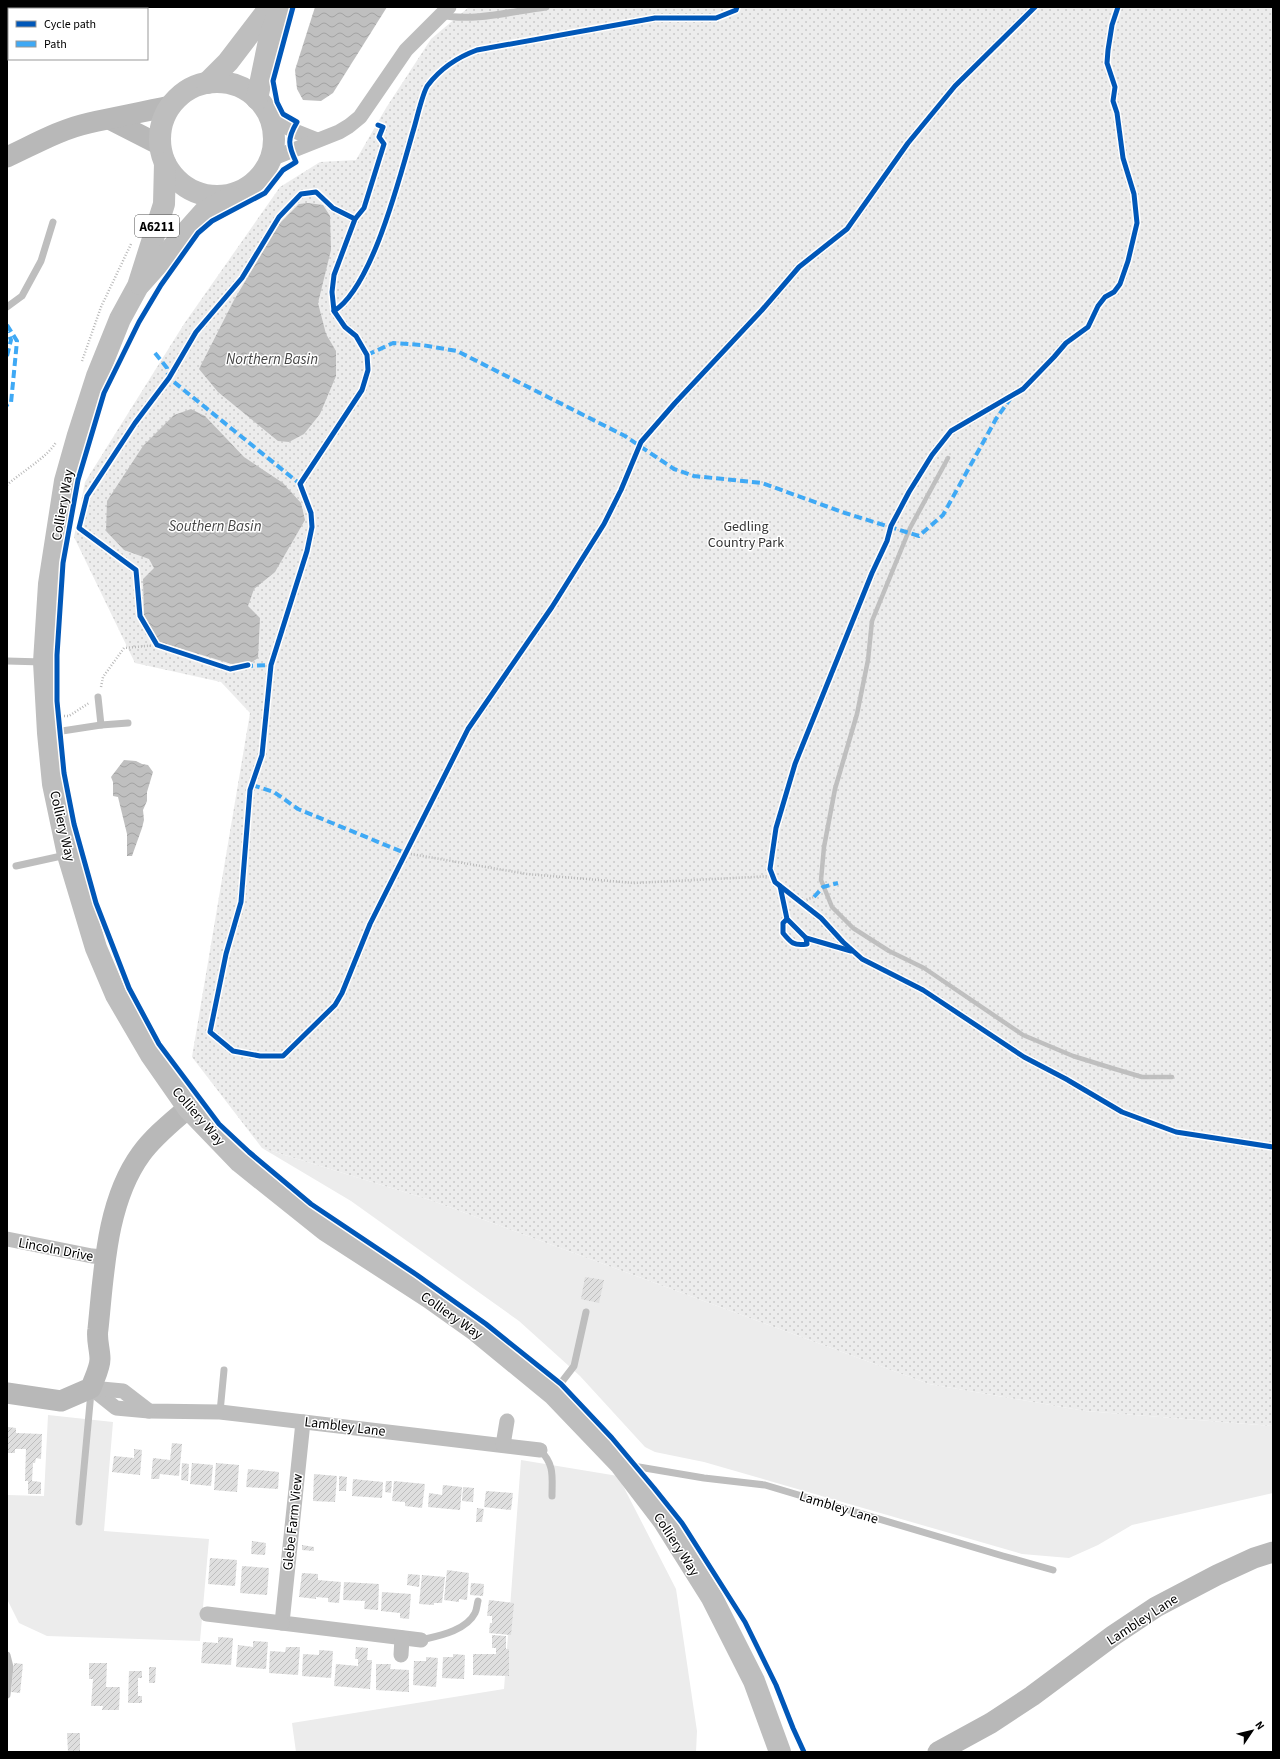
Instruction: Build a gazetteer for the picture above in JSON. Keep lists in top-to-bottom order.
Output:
{
  "streets": {
    "main road": ["A6211", "Colliery Way"],
    "street": ["Lincoln Drive", "Lambley Lane", "Glebe Farm View"]
  },
  "crossings": [
    ["Colliery Way", "Lambley Lane"],
    ["Lambley Lane", "Glebe Farm View"]
  ],
  "water": ["Northern Basin", "Southern Basin"],
  "parks": ["Gedling Country Park"],
  "legend": ["Cycle path", "Path"],
  "north": "top right"
}
